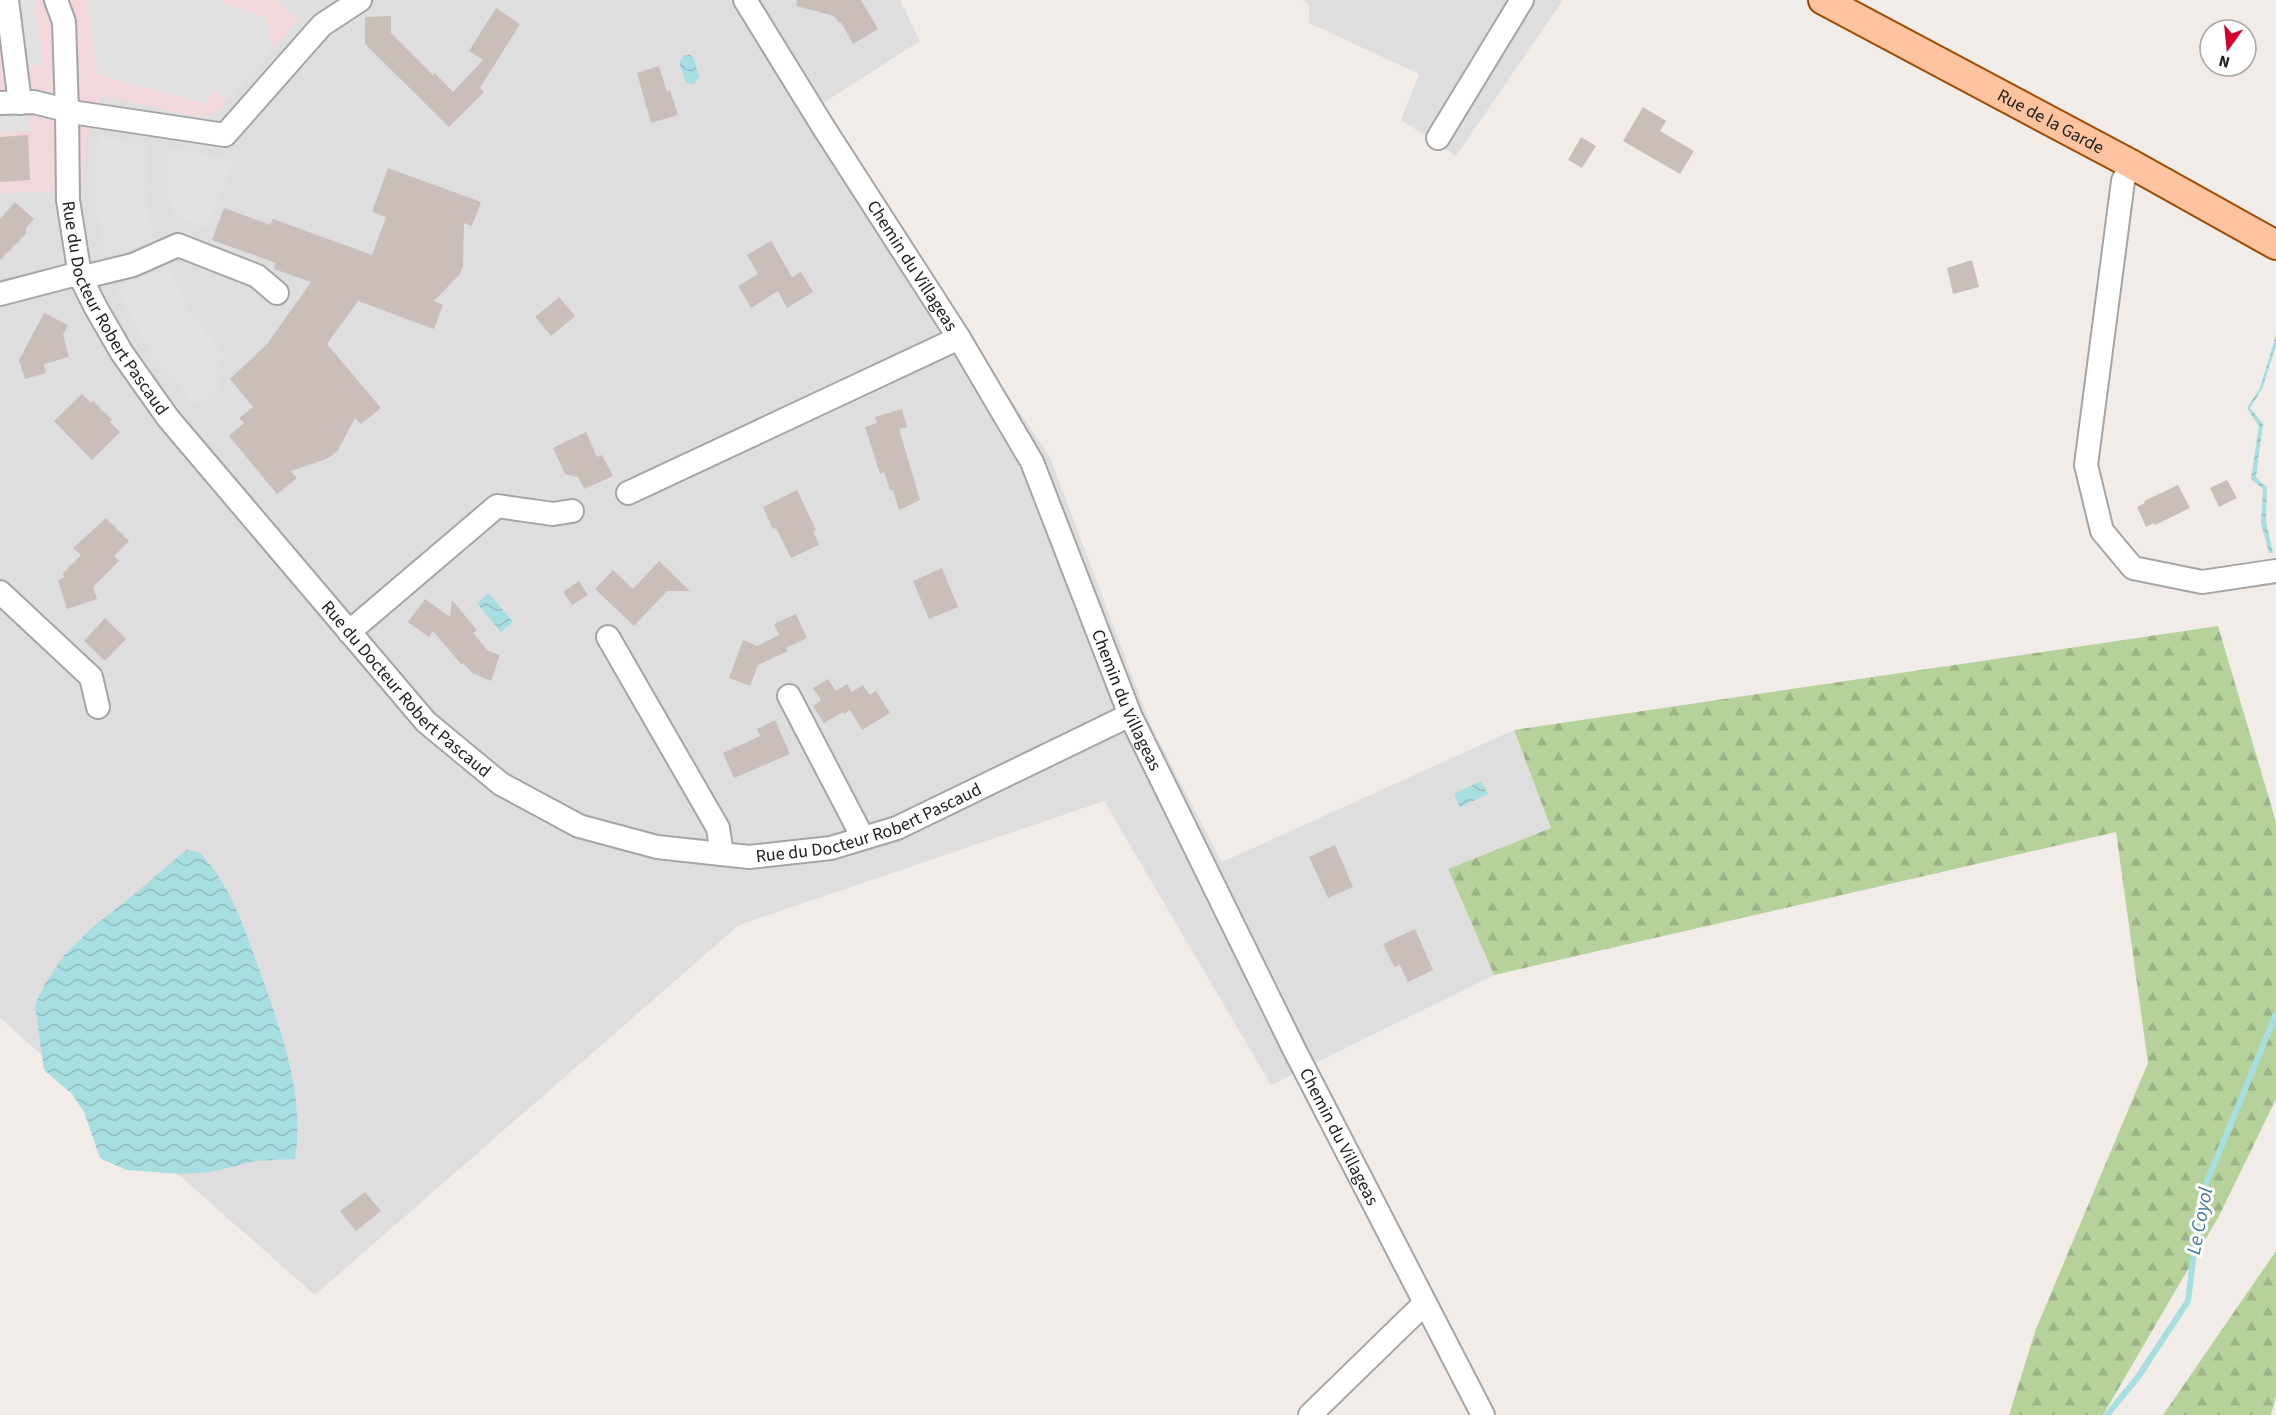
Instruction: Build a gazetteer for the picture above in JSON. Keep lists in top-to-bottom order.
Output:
{
  "streets": {
    "main road": ["Rue de la Garde"],
    "street": ["Chemin du Villageas", "Rue du Docteur Robert Pascaud"]
  },
  "crossings": [
    ["Chemin du Villageas", "Rue du Docteur Robert Pascaud"]
  ],
  "water": ["Le Coyol"],
  "north": "bottom"
}
